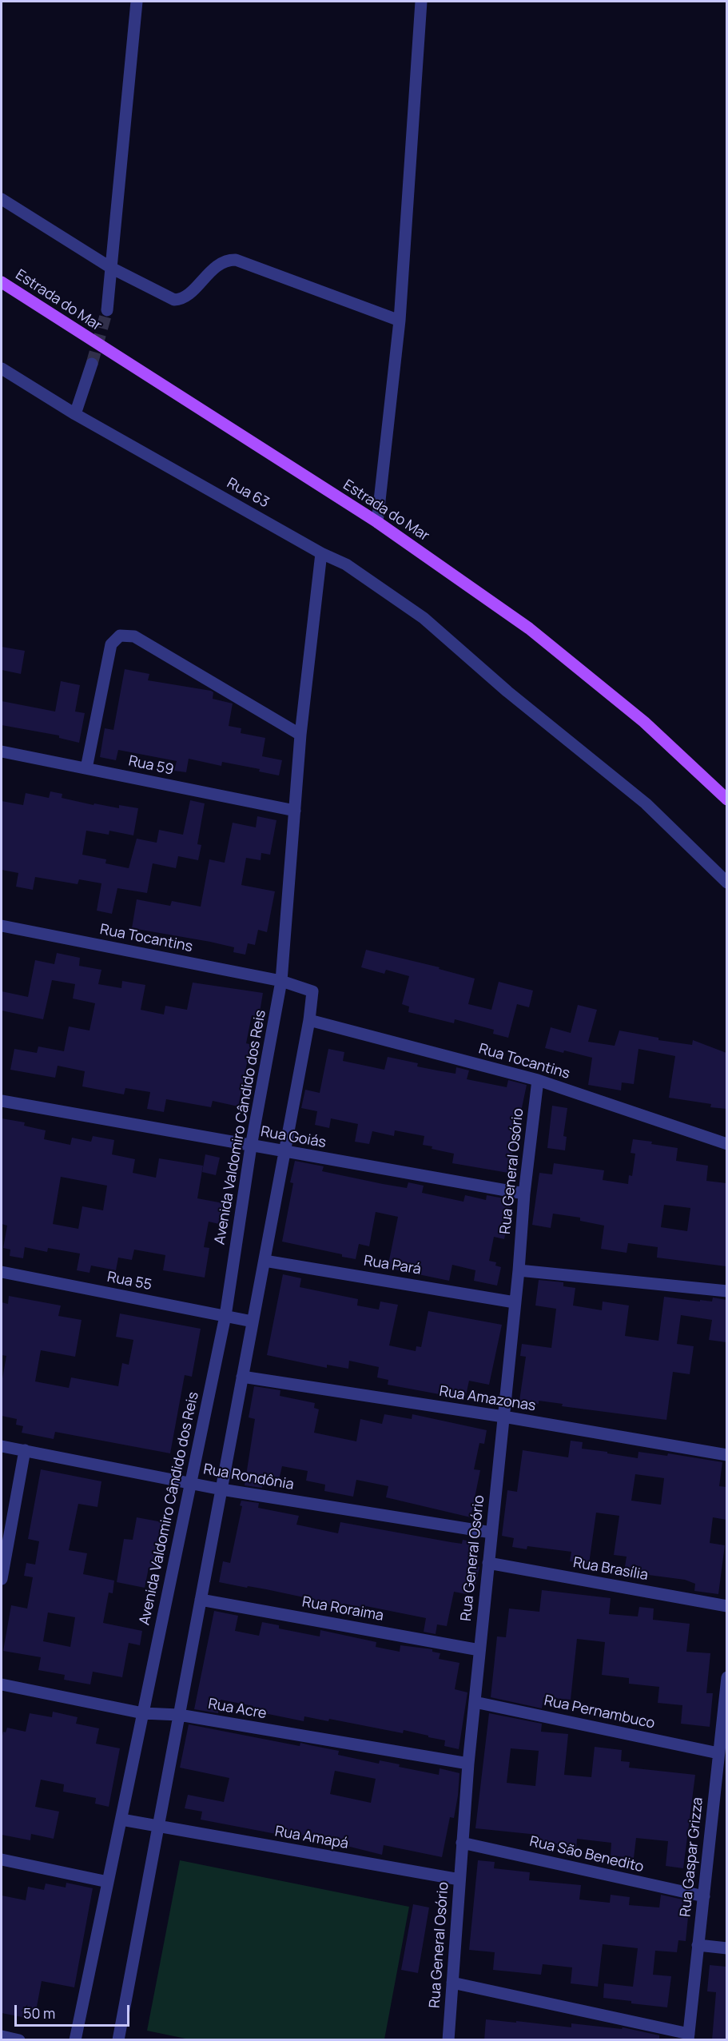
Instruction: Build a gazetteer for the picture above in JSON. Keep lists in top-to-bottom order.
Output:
{
  "streets": {
    "main road": ["Estrada do Mar"],
    "street": [
      "Rua 63",
      "Rua 59",
      "Rua Tocantins",
      "Avenida Valdomiro Cândido dos Reis",
      "Rua Goiás",
      "Rua General Osório",
      "Rua Pará",
      "Rua 55",
      "Rua Amazonas",
      "Rua Rondônia",
      "Rua Brasília",
      "Rua Roraima",
      "Rua Acre",
      "Rua Pernambuco",
      "Rua Amapá",
      "Rua São Benedito",
      "Rua Gaspar Grizza"
    ]
  },
  "crossings": [
    ["Rua 59", "Avenida Valdomiro Cândido dos Reis"],
    ["Rua Tocantins", "Avenida Valdomiro Cândido dos Reis"],
    ["Rua Tocantins", "Rua General Osório"],
    ["Avenida Valdomiro Cândido dos Reis", "Rua Goiás"],
    ["Avenida Valdomiro Cândido dos Reis", "Rua 55"],
    ["Avenida Valdomiro Cândido dos Reis", "Rua Rondônia"],
    ["Avenida Valdomiro Cândido dos Reis", "Rua Acre"],
    ["Avenida Valdomiro Cândido dos Reis", "Rua Amapá"],
    ["Rua Goiás", "Rua General Osório"],
    ["Rua General Osório", "Rua Pará"],
    ["Rua General Osório", "Rua Amazonas"],
    ["Rua General Osório", "Rua Rondônia"],
    ["Rua General Osório", "Rua Brasília"],
    ["Rua General Osório", "Rua Roraima"],
    ["Rua General Osório", "Rua Acre"],
    ["Rua General Osório", "Rua Pernambuco"],
    ["Rua General Osório", "Rua Amapá"],
    ["Rua General Osório", "Rua São Benedito"],
    ["Rua Pernambuco", "Rua Gaspar Grizza"],
    ["Rua São Benedito", "Rua Gaspar Grizza"]
  ],
  "scale_bar": "50 m"
}
